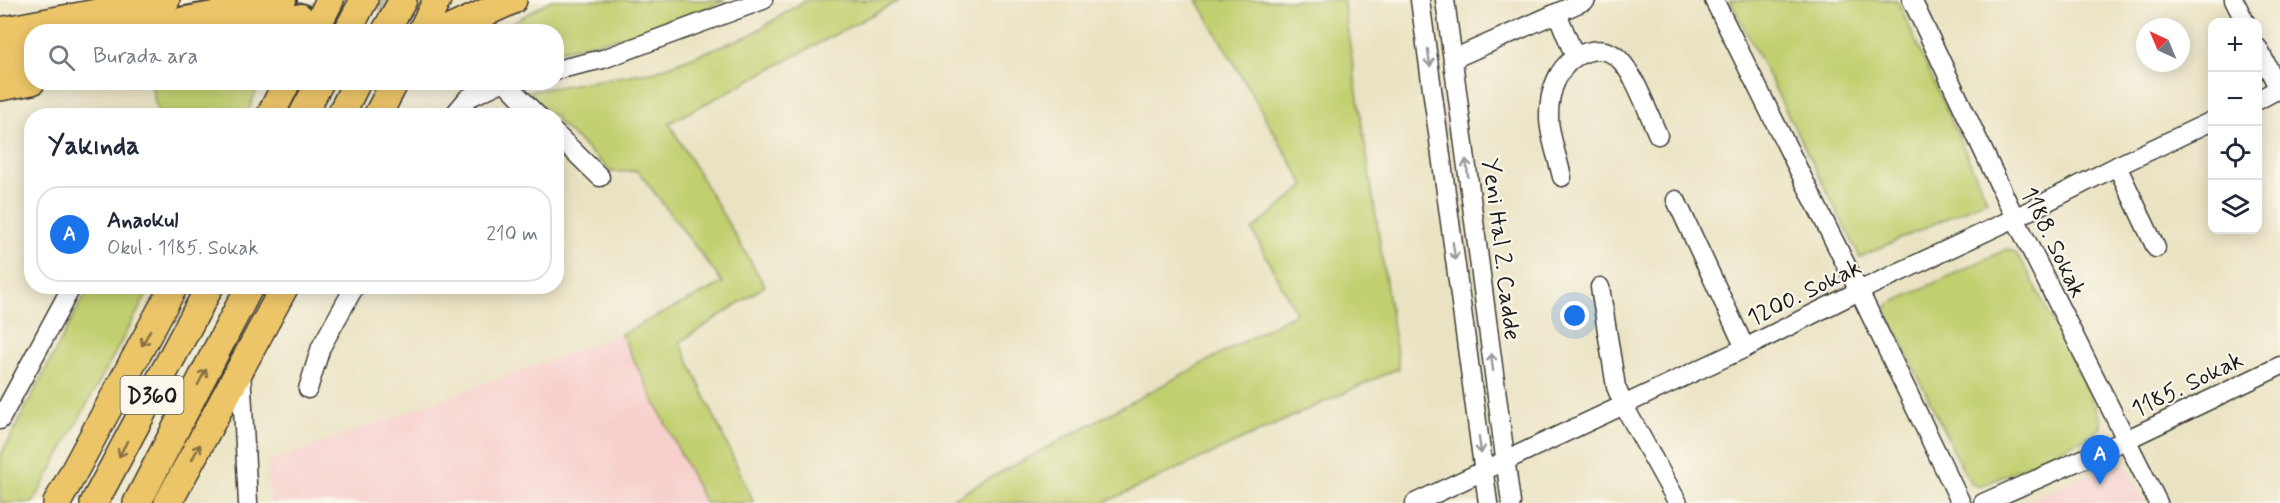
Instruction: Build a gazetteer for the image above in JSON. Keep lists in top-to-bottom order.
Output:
{
  "streets": {
    "highway": ["D360"],
    "street": [
      "1188. Sokak",
      "Yeni Hal 2. Cadde",
      "1200. Sokak",
      "1185. Sokak"
    ]
  },
  "crossings": [
    ["1188. Sokak", "1200. Sokak"],
    ["1188. Sokak", "1185. Sokak"],
    ["Yeni Hal 2. Cadde", "1200. Sokak"]
  ],
  "north": "top left",
  "page": {
    "map_buttons": ["+", "−"],
    "search": "Burada ara",
    "heading": "Yakında",
    "list": [
      {
        "mark": "A",
        "name": "Anaokul",
        "note": "Okul · 1185. Sokak",
        "value": "210 m"
      }
    ],
    "pins": "A"
  }
}
